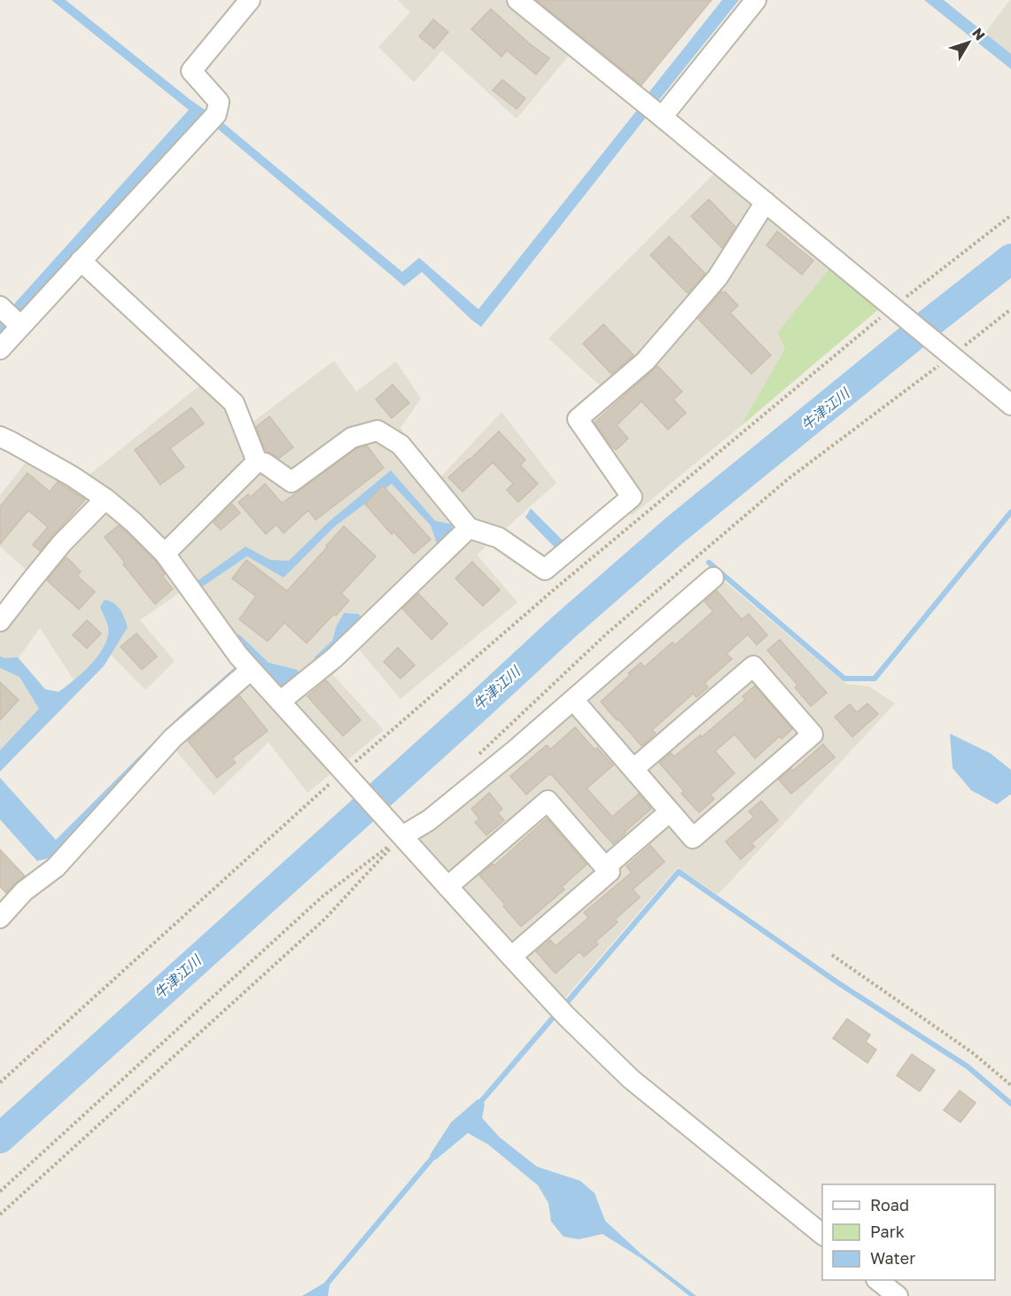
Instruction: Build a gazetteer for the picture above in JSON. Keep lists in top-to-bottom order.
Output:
{
  "water": ["牛津江川"],
  "legend": ["Road", "Park", "Water"],
  "north": "top right"
}
